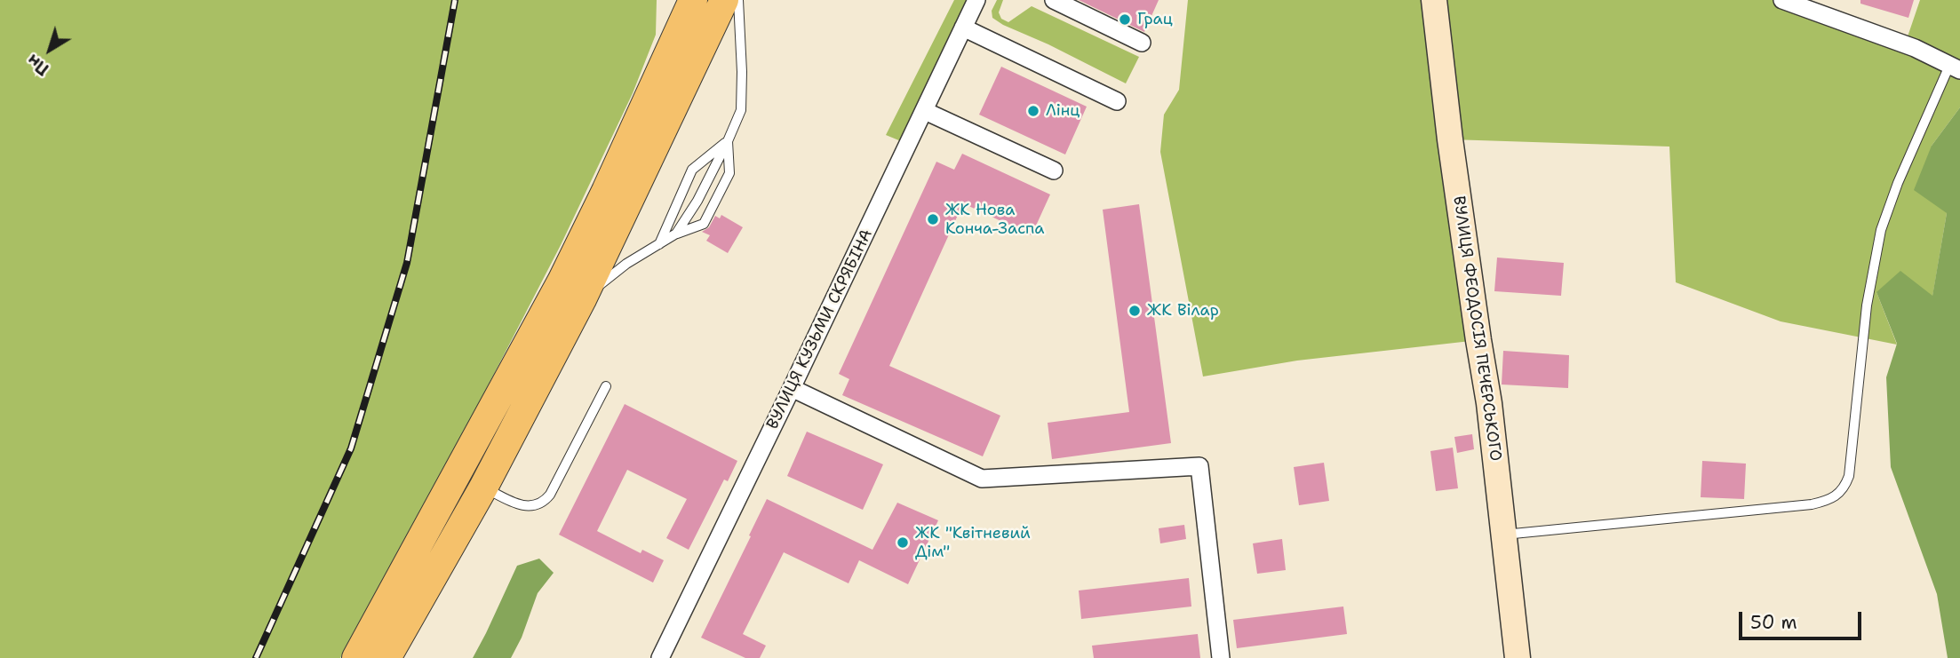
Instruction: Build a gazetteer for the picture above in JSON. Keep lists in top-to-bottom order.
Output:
{
  "streets": {
    "street": ["ВУЛИЦЯ ФЕОДОСІЯ ПЕЧЕРСЬКОГО", "ВУЛИЦЯ КУЗЬМИ СКРЯБІНА"]
  },
  "places": [
    "Грац",
    "Лінц",
    "ЖК Нова Конча-Заспа",
    "ЖК Вілар",
    "ЖК \"Квітневий Дім\""
  ],
  "scale_bar": "50 m",
  "north": "bottom left"
}
